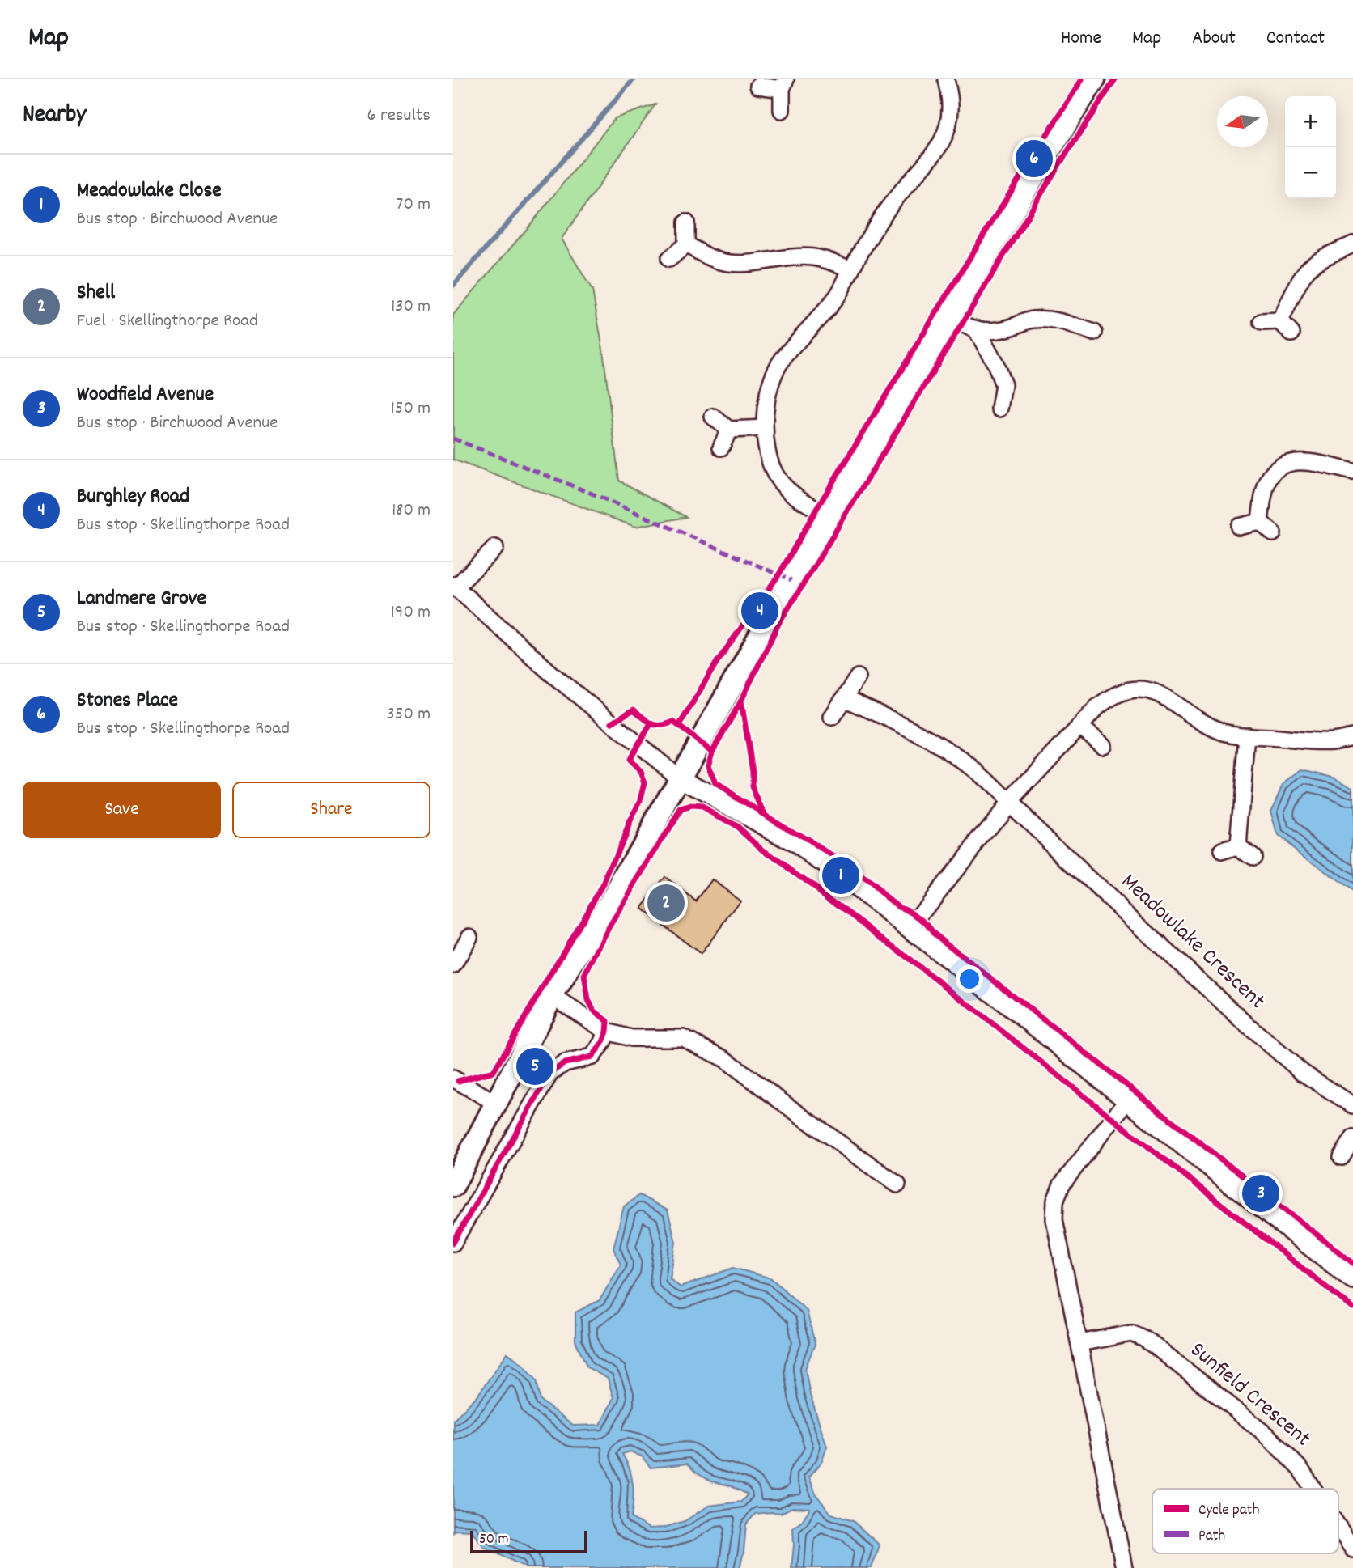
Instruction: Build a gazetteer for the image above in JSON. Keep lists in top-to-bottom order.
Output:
{
  "streets": {
    "street": ["Meadowlake Crescent", "Sunfield Crescent"]
  },
  "legend": ["Cycle path", "Path"],
  "scale_bar": "50 m",
  "north": "left",
  "page": {
    "header": "Map",
    "nav": [
      "Home",
      "Map",
      "About",
      "Contact"
    ],
    "heading": ["Nearby", "6 results"],
    "map_buttons": ["+", "−"],
    "pins": [
      "6",
      "4",
      "1",
      "2",
      "5",
      "3"
    ],
    "list": [
      {
        "mark": "1",
        "name": "Meadowlake Close",
        "note": "Bus stop · Birchwood Avenue",
        "value": "70 m"
      },
      {
        "mark": "2",
        "name": "Shell",
        "note": "Fuel · Skellingthorpe Road",
        "value": "130 m"
      },
      {
        "mark": "3",
        "name": "Woodfield Avenue",
        "note": "Bus stop · Birchwood Avenue",
        "value": "150 m"
      },
      {
        "mark": "4",
        "name": "Burghley Road",
        "note": "Bus stop · Skellingthorpe Road",
        "value": "180 m"
      },
      {
        "mark": "5",
        "name": "Landmere Grove",
        "note": "Bus stop · Skellingthorpe Road",
        "value": "190 m"
      },
      {
        "mark": "6",
        "name": "Stones Place",
        "note": "Bus stop · Skellingthorpe Road",
        "value": "350 m"
      }
    ],
    "buttons": ["Save", "Share"],
    "scale": "50 m"
  }
}
